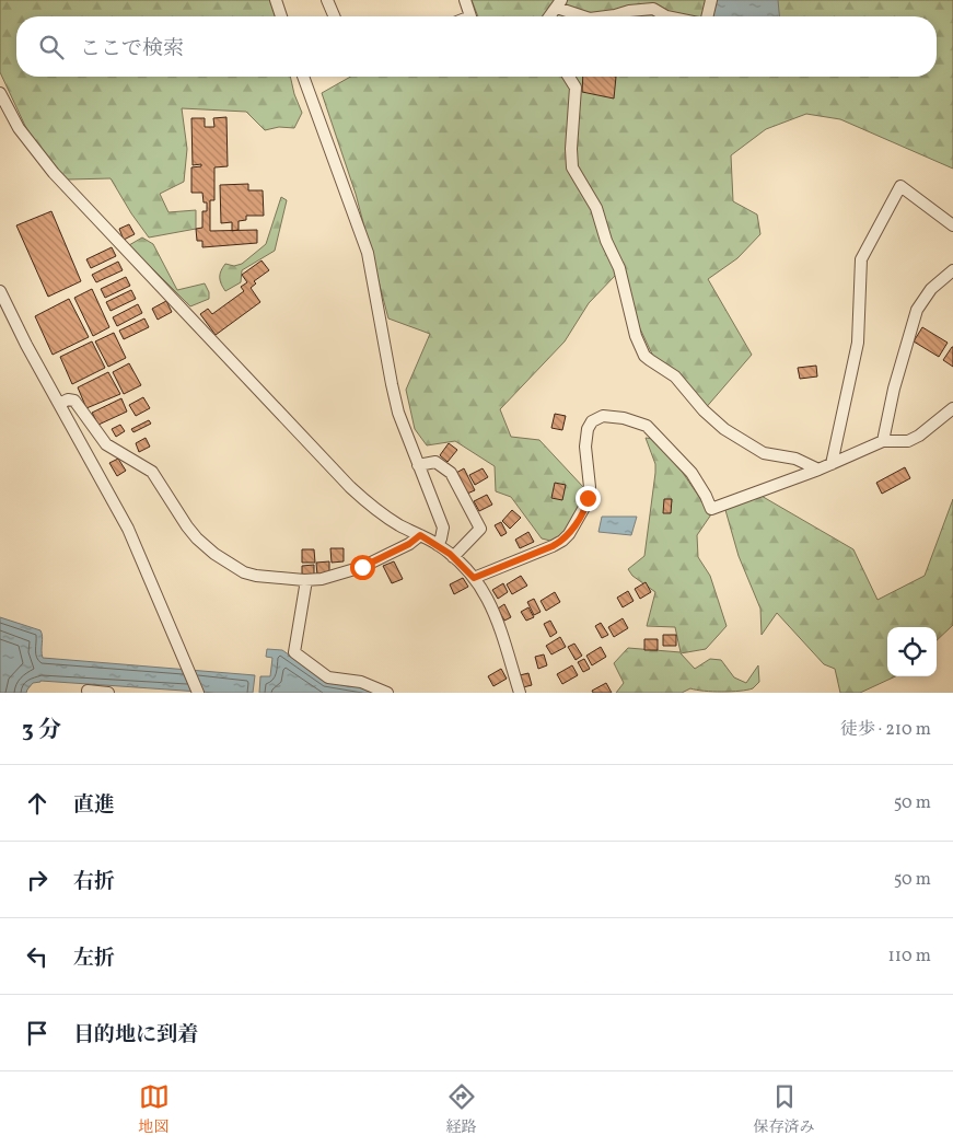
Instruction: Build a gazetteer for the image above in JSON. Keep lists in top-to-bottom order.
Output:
{
  "page": {
    "search": "ここで検索",
    "heading": ["3 分", "徒歩 · 210 m"],
    "list": [
      ["直進", "50 m"],
      ["右折", "50 m"],
      ["左折", "110 m"],
      "目的地に到着"
    ],
    "nav": ["地図", "経路", "保存済み"]
  }
}
